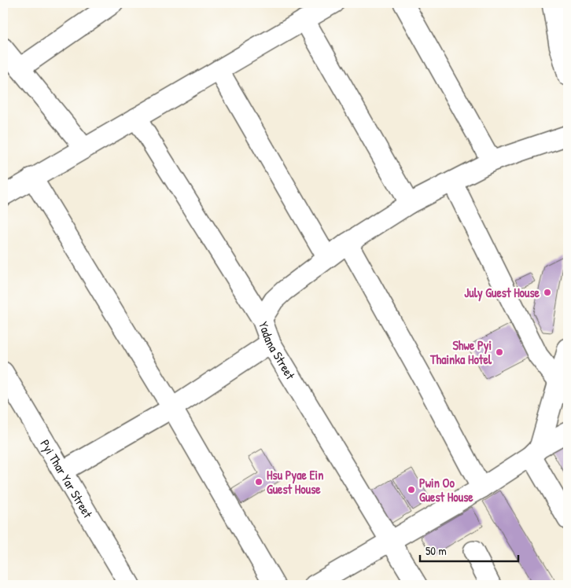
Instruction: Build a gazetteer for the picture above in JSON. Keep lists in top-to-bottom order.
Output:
{
  "streets": {
    "street": ["Yadana Street", "Pyi Thar Yar Street"]
  },
  "places": [
    "July Guest House",
    "Shwe Pyi Thainka Hotel",
    "Hsu Pyae Ein Guest House",
    "Pwin Oo Guest House"
  ],
  "scale_bar": "50 m"
}
